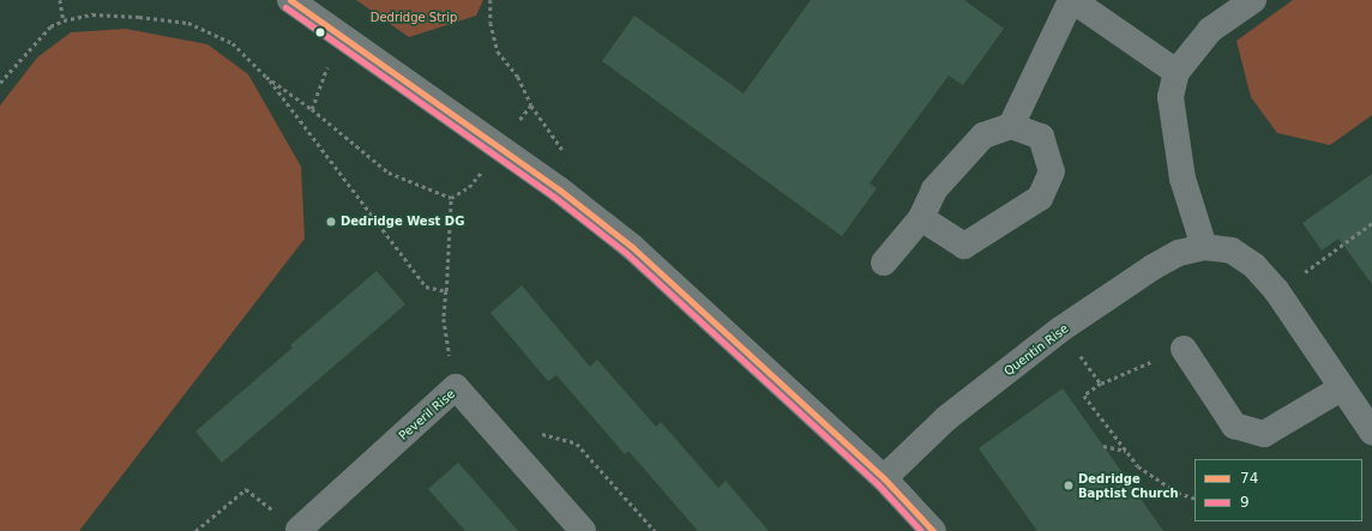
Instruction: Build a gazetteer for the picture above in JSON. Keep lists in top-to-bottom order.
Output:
{
  "streets": {
    "street": ["Quentin Rise", "Peveril Rise"]
  },
  "parks": ["Dedridge Strip"],
  "places": ["Dedridge West DG", "Dedridge Baptist Church"],
  "lines": ["transit line 74", "transit line 9"],
  "legend": ["74", "9"]
}
